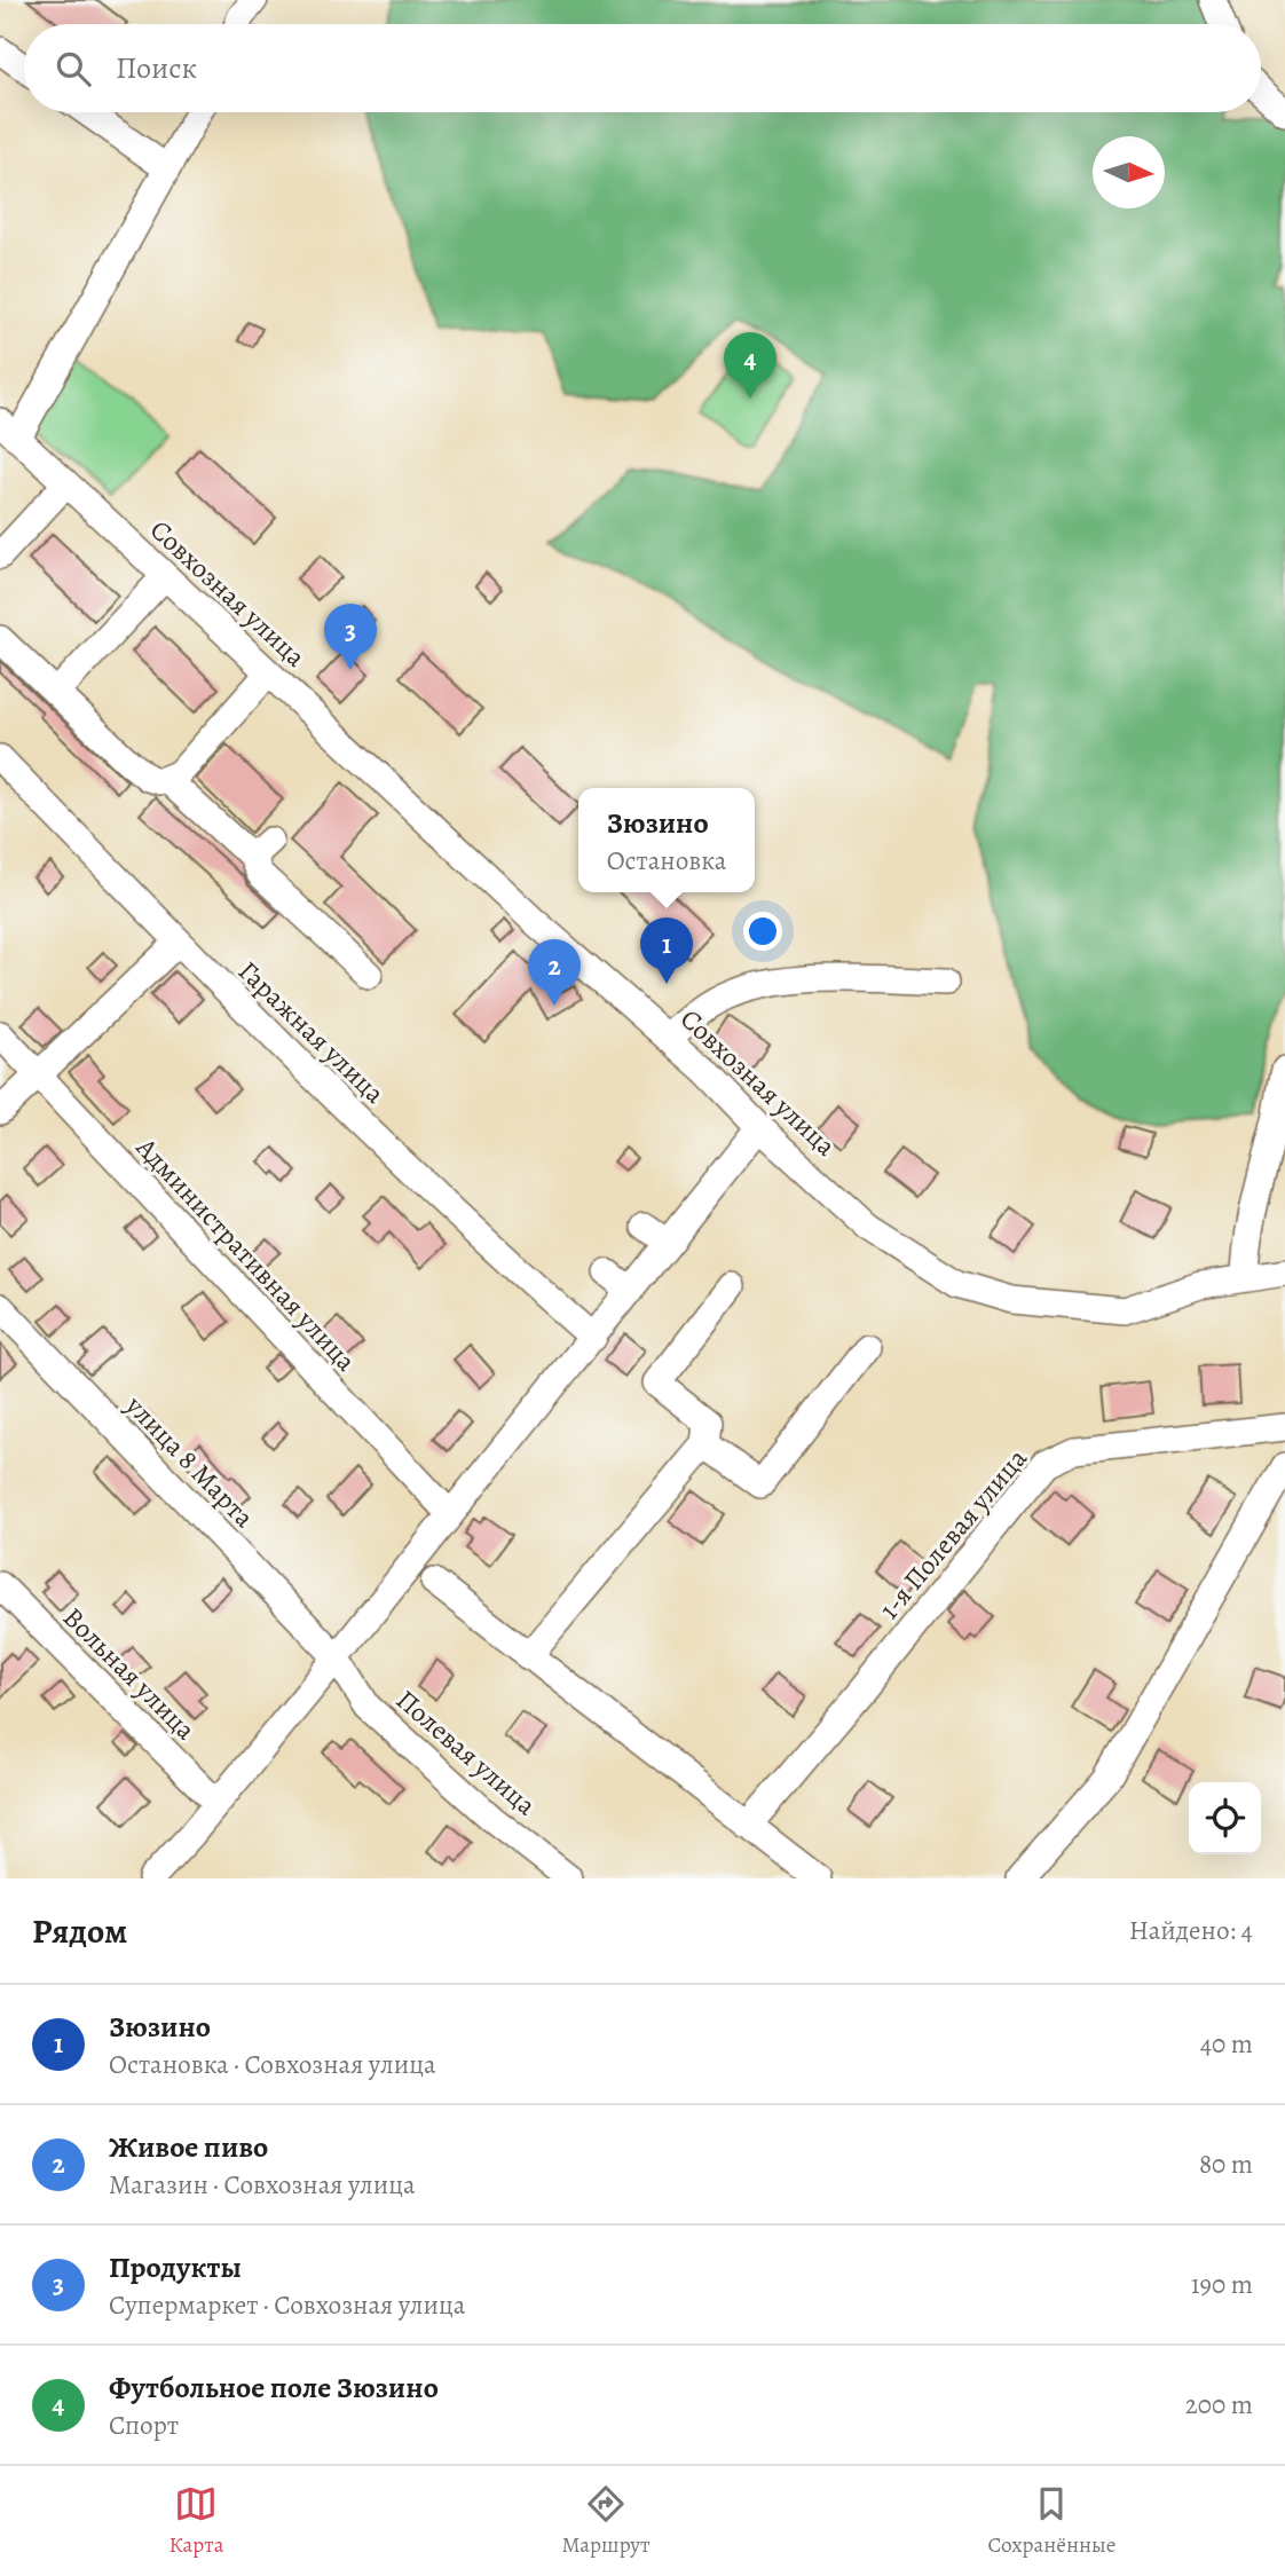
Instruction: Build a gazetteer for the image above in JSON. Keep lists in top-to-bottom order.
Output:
{
  "streets": {
    "street": [
      "Совхозная улица",
      "Гаражная улица",
      "Административная улица",
      "улица 8 Марта",
      "1-я Полевая улица",
      "Вольная улица",
      "Полевая улица"
    ]
  },
  "crossings": [
    ["улица 8 Марта", "Полевая улица"]
  ],
  "north": "right",
  "page": {
    "search": "Поиск",
    "pins": [
      "4",
      "3",
      "1",
      "2"
    ],
    "popup": ["Зюзино", "Остановка"],
    "heading": ["Рядом", "Найдено: 4"],
    "list": [
      {
        "mark": "1",
        "name": "Зюзино",
        "note": "Остановка · Совхозная улица",
        "value": "40 m"
      },
      {
        "mark": "2",
        "name": "Живое пиво",
        "note": "Магазин · Совхозная улица",
        "value": "80 m"
      },
      {
        "mark": "3",
        "name": "Продукты",
        "note": "Супермаркет · Совхозная улица",
        "value": "190 m"
      },
      {
        "mark": "4",
        "name": "Футбольное поле Зюзино",
        "note": "Спорт",
        "value": "200 m"
      }
    ],
    "nav": ["Карта", "Маршрут", "Сохранённые"]
  }
}
